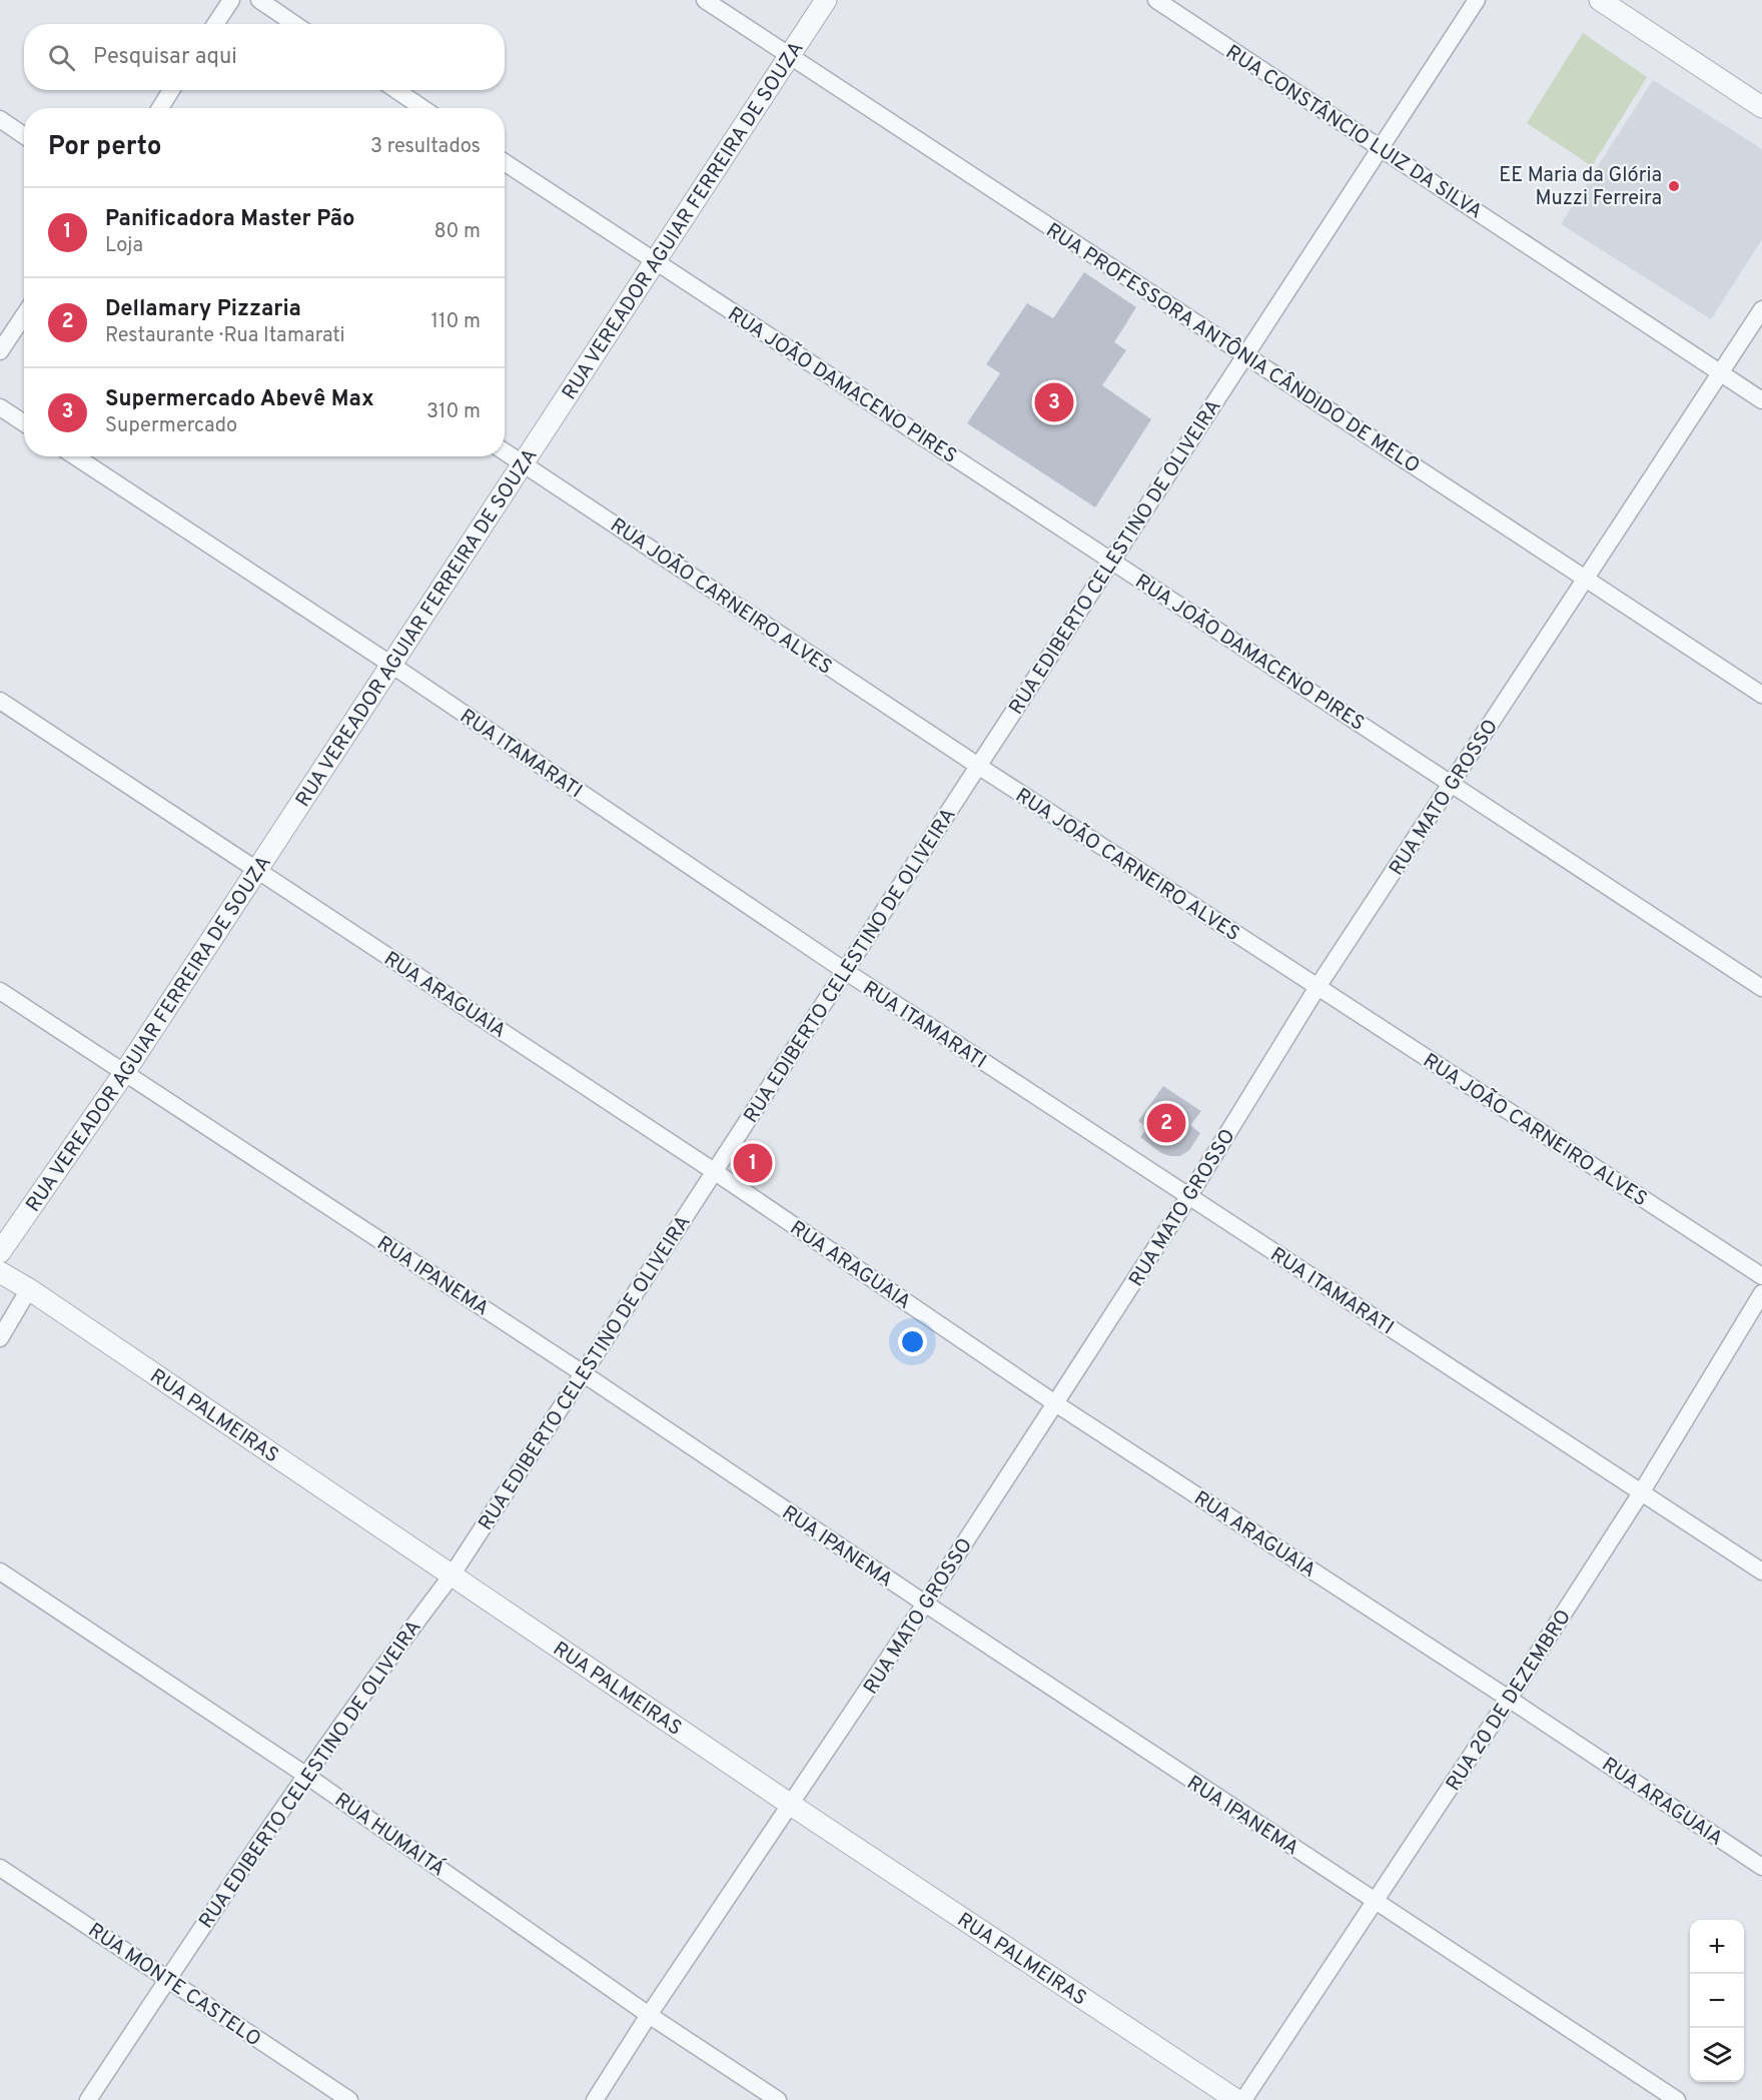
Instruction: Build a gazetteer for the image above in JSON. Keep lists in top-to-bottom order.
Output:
{
  "streets": {
    "street": [
      "RUA CONSTÂNCIO LUIZ DA SILVA",
      "RUA VEREADOR AGUIAR FERREIRA DE SOUZA",
      "RUA PROFESSORA ANTÔNIA CÂNDIDO DE MELO",
      "RUA JOÃO DAMACENO PIRES",
      "RUA EDIBERTO CELESTINO DE OLIVEIRA",
      "RUA JOÃO CARNEIRO ALVES",
      "RUA ITAMARATI",
      "RUA MATO GROSSO",
      "RUA ARAGUAIA",
      "RUA IPANEMA",
      "RUA PALMEIRAS",
      "RUA 20 DE DEZEMBRO",
      "RUA HUMAITÁ",
      "RUA MONTE CASTELO"
    ]
  },
  "crossings": [
    ["RUA CONSTÂNCIO LUIZ DA SILVA", "RUA EDIBERTO CELESTINO DE OLIVEIRA"],
    ["RUA CONSTÂNCIO LUIZ DA SILVA", "RUA MATO GROSSO"],
    ["RUA VEREADOR AGUIAR FERREIRA DE SOUZA", "RUA PROFESSORA ANTÔNIA CÂNDIDO DE MELO"],
    ["RUA VEREADOR AGUIAR FERREIRA DE SOUZA", "RUA JOÃO DAMACENO PIRES"],
    ["RUA VEREADOR AGUIAR FERREIRA DE SOUZA", "RUA JOÃO CARNEIRO ALVES"],
    ["RUA VEREADOR AGUIAR FERREIRA DE SOUZA", "RUA ITAMARATI"],
    ["RUA VEREADOR AGUIAR FERREIRA DE SOUZA", "RUA ARAGUAIA"],
    ["RUA VEREADOR AGUIAR FERREIRA DE SOUZA", "RUA IPANEMA"],
    ["RUA PROFESSORA ANTÔNIA CÂNDIDO DE MELO", "RUA EDIBERTO CELESTINO DE OLIVEIRA"],
    ["RUA PROFESSORA ANTÔNIA CÂNDIDO DE MELO", "RUA MATO GROSSO"],
    ["RUA JOÃO DAMACENO PIRES", "RUA EDIBERTO CELESTINO DE OLIVEIRA"],
    ["RUA JOÃO DAMACENO PIRES", "RUA MATO GROSSO"],
    ["RUA EDIBERTO CELESTINO DE OLIVEIRA", "RUA JOÃO CARNEIRO ALVES"],
    ["RUA EDIBERTO CELESTINO DE OLIVEIRA", "RUA ITAMARATI"],
    ["RUA EDIBERTO CELESTINO DE OLIVEIRA", "RUA ARAGUAIA"],
    ["RUA EDIBERTO CELESTINO DE OLIVEIRA", "RUA IPANEMA"],
    ["RUA EDIBERTO CELESTINO DE OLIVEIRA", "RUA PALMEIRAS"],
    ["RUA EDIBERTO CELESTINO DE OLIVEIRA", "RUA HUMAITÁ"],
    ["RUA EDIBERTO CELESTINO DE OLIVEIRA", "RUA MONTE CASTELO"],
    ["RUA JOÃO CARNEIRO ALVES", "RUA MATO GROSSO"],
    ["RUA ITAMARATI", "RUA MATO GROSSO"],
    ["RUA ITAMARATI", "RUA 20 DE DEZEMBRO"],
    ["RUA MATO GROSSO", "RUA ARAGUAIA"],
    ["RUA MATO GROSSO", "RUA IPANEMA"],
    ["RUA MATO GROSSO", "RUA PALMEIRAS"],
    ["RUA MATO GROSSO", "RUA HUMAITÁ"],
    ["RUA ARAGUAIA", "RUA 20 DE DEZEMBRO"],
    ["RUA IPANEMA", "RUA 20 DE DEZEMBRO"]
  ],
  "places": ["EE Maria da Glória Muzzi Ferreira"],
  "page": {
    "search": "Pesquisar aqui",
    "heading": ["Por perto", "3 resultados"],
    "list": [
      {
        "mark": "1",
        "name": "Panificadora Master Pão",
        "note": "Loja",
        "value": "80 m"
      },
      {
        "mark": "2",
        "name": "Dellamary Pizzaria",
        "note": "Restaurante · Rua Itamarati",
        "value": "110 m"
      },
      {
        "mark": "3",
        "name": "Supermercado Abevê Max",
        "note": "Supermercado",
        "value": "310 m"
      }
    ],
    "pins": ["3", "2", "1"],
    "map_buttons": ["+", "−"]
  }
}
